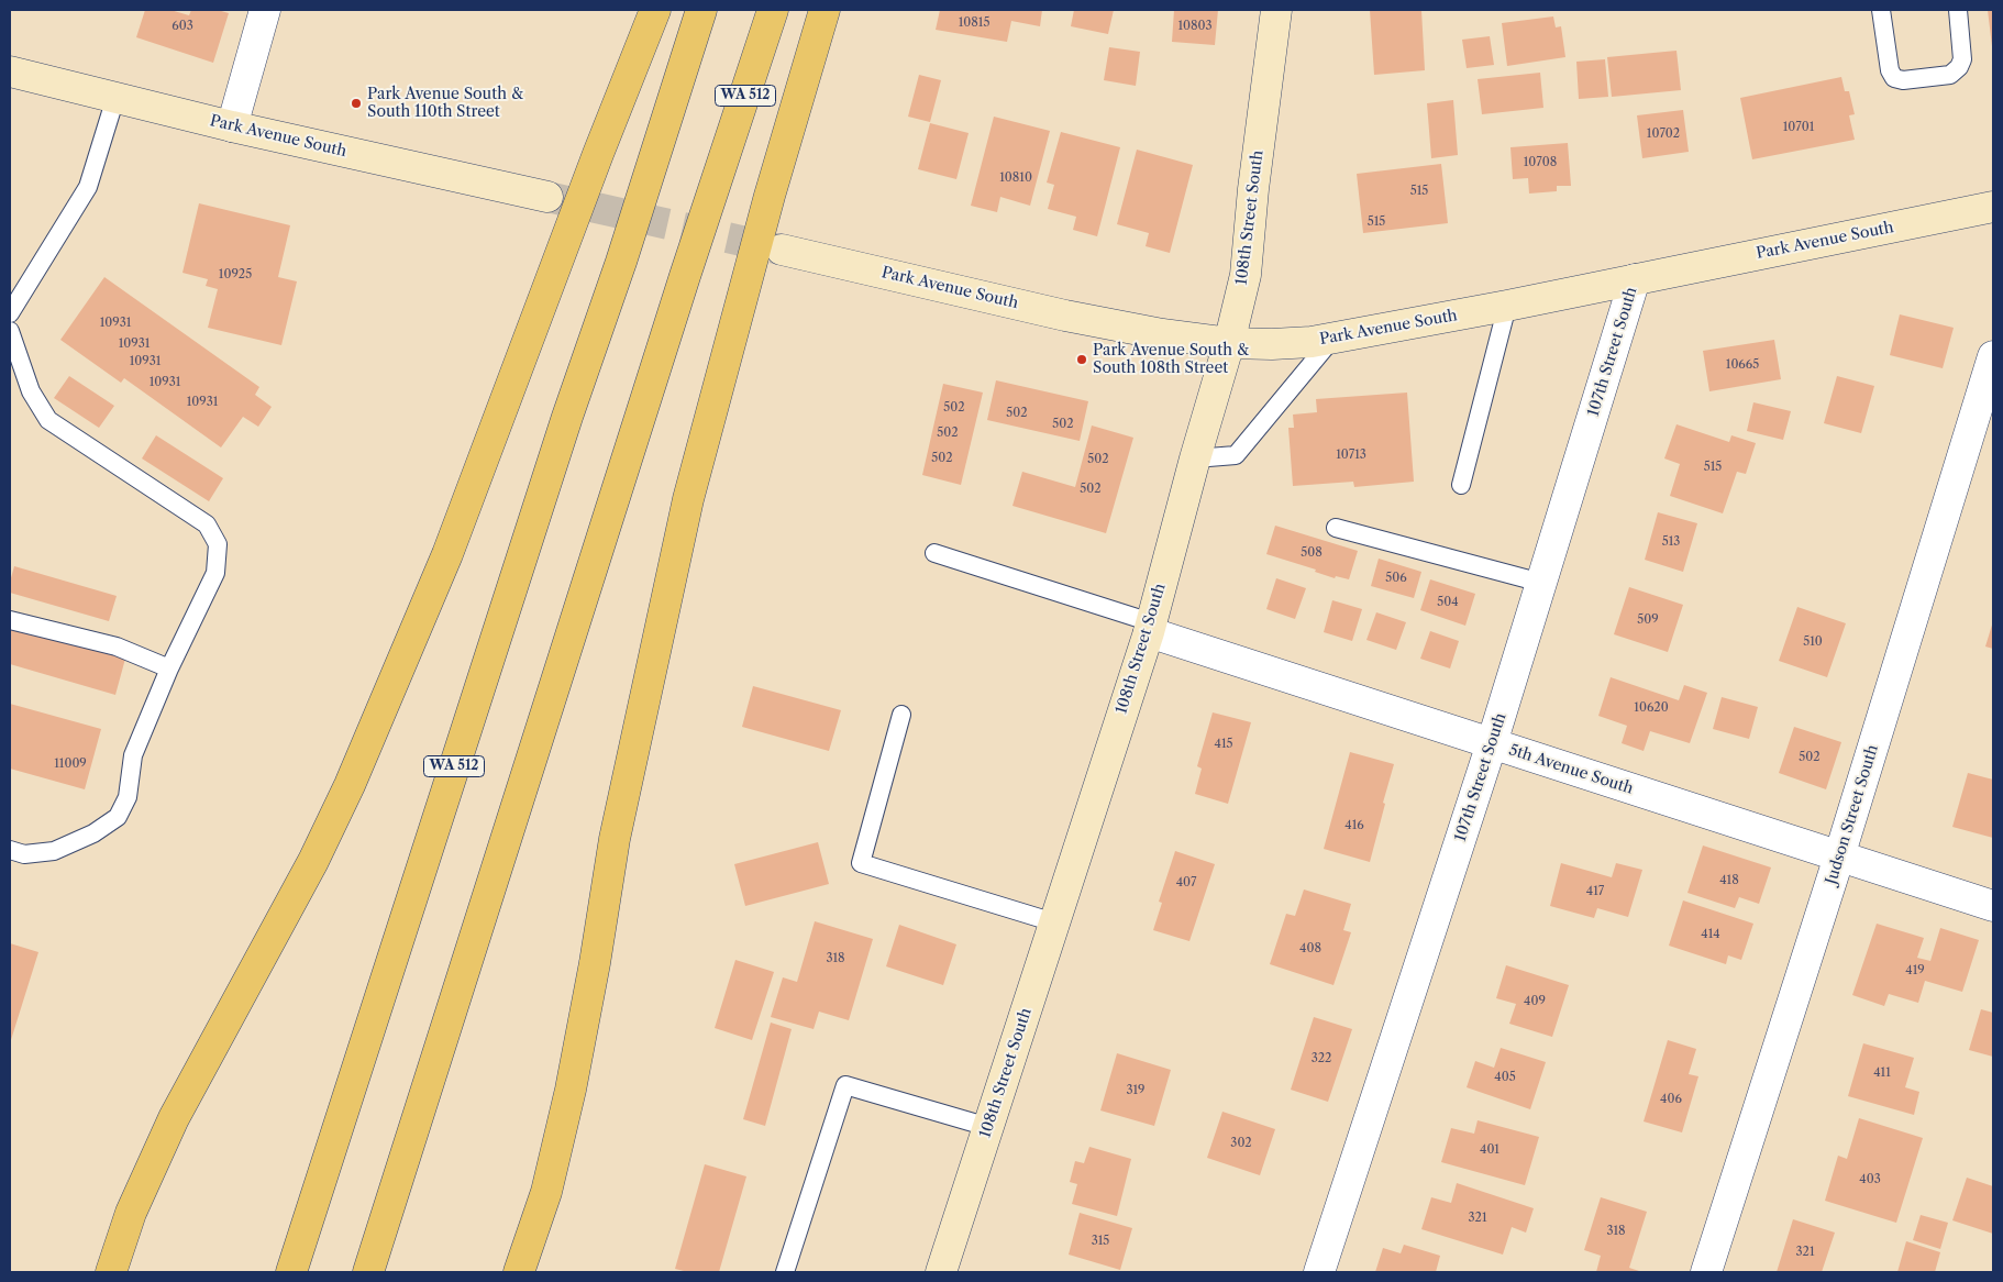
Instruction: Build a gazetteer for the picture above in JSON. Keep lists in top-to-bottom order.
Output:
{
  "streets": {
    "highway": ["WA 512"],
    "main road": ["Park Avenue South", "108th Street South"],
    "street": ["107th Street South", "5th Avenue South", "Judson Street South"]
  },
  "crossings": [
    ["Park Avenue South", "108th Street South"],
    ["Park Avenue South", "107th Street South"],
    ["108th Street South", "5th Avenue South"],
    ["107th Street South", "5th Avenue South"],
    ["5th Avenue South", "Judson Street South"]
  ],
  "places": ["Park Avenue South & South 110th Street", "Park Avenue South & South 108th Street"],
  "house_numbers": [
    "10815",
    "603",
    "10803",
    "10701",
    "10702",
    "10708",
    "10810",
    "515",
    "515",
    "10925",
    "10931",
    "10931",
    "10931",
    "10665",
    "10931",
    "10931",
    "502",
    "502",
    "502",
    "502",
    "10713",
    "502",
    "502",
    "515",
    "502",
    "513",
    "508",
    "506",
    "504",
    "509",
    "510",
    "10620",
    "415",
    "502",
    "11009",
    "416",
    "418",
    "407",
    "417",
    "414",
    "408",
    "318",
    "419",
    "409",
    "322",
    "411",
    "405",
    "319",
    "406",
    "302",
    "401",
    "403",
    "321",
    "318",
    "315",
    "321"
  ]
}
